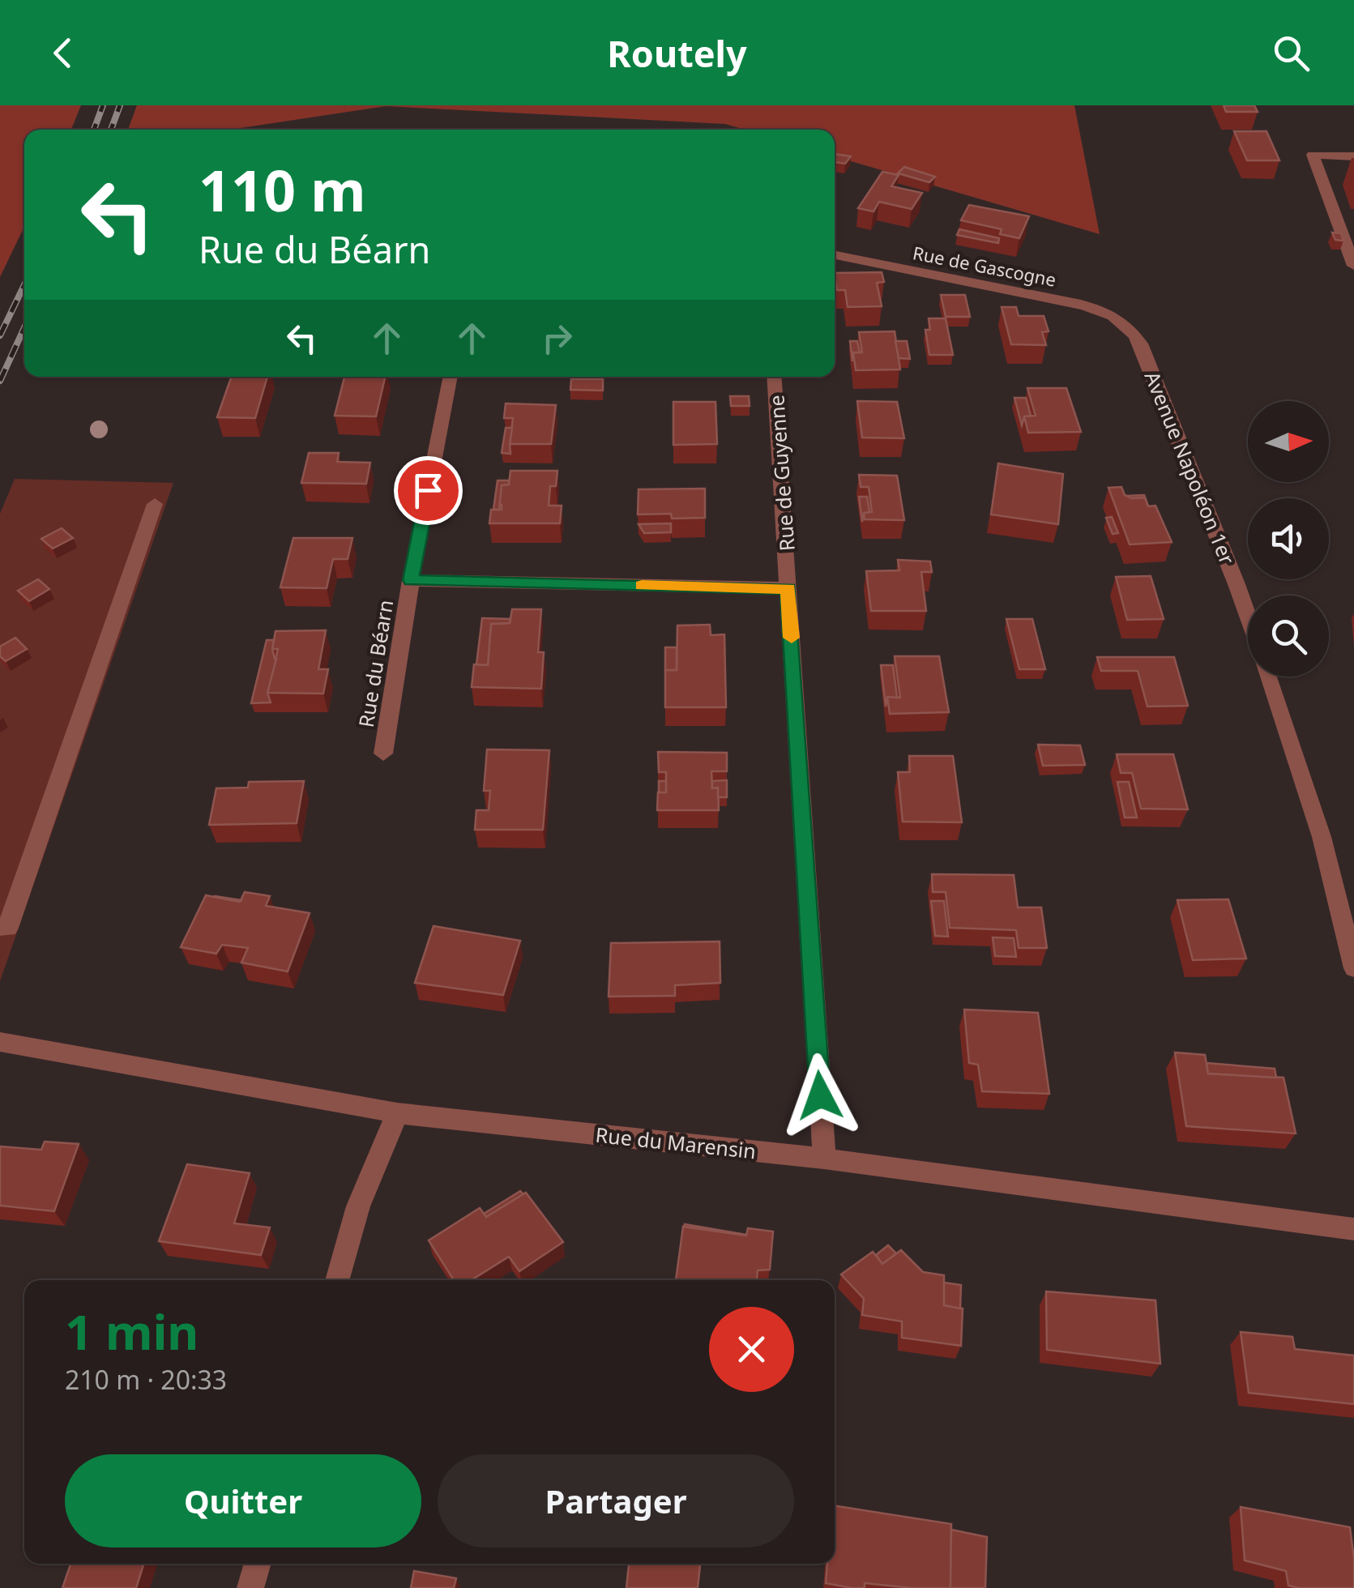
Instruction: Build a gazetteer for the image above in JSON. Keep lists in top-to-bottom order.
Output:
{
  "streets": {
    "street": [
      "Rue de Gascogne",
      "Avenue Napoléon 1er",
      "Rue de Guyenne",
      "Rue du Béarn",
      "Rue du Marensin"
    ]
  },
  "crossings": [
    ["Rue de Gascogne", "Avenue Napoléon 1er"],
    ["Rue de Guyenne", "Rue du Béarn"],
    ["Rue de Guyenne", "Rue du Marensin"]
  ],
  "north": "right",
  "page": {
    "header": "Routely",
    "turn": ["110 m", "Rue du Béarn"],
    "heading": ["1 min", "210 m · 20:33"],
    "buttons": ["Quitter", "Partager"]
  }
}
